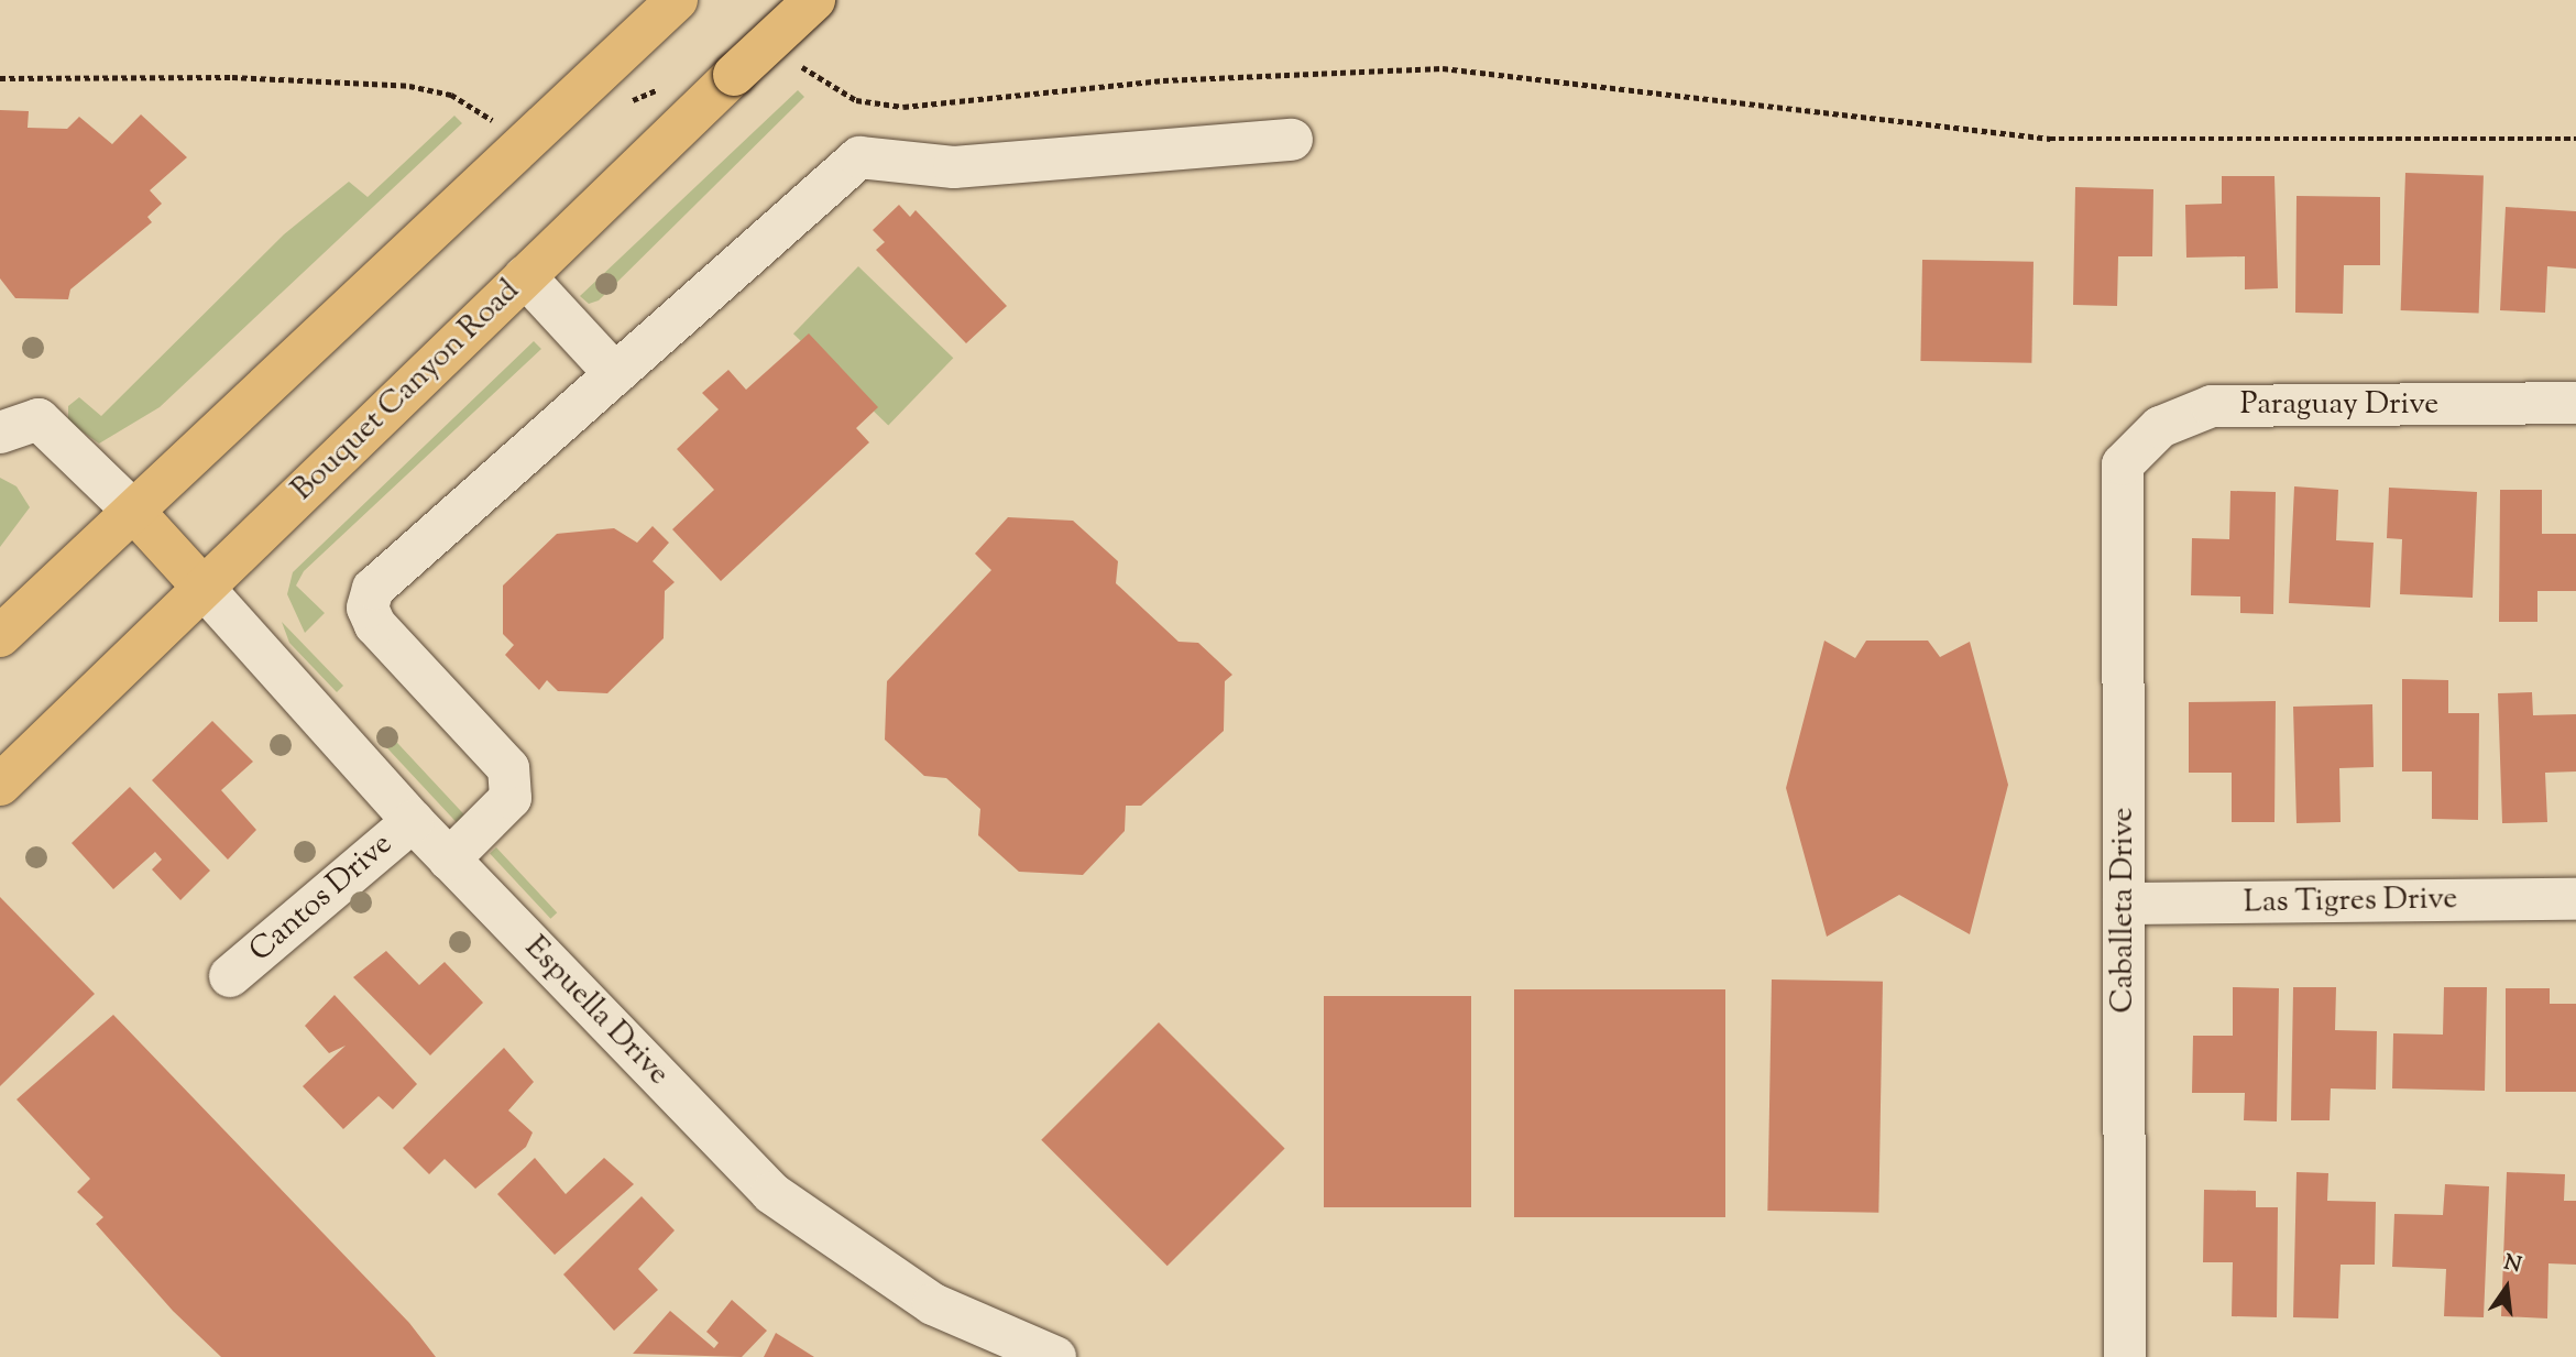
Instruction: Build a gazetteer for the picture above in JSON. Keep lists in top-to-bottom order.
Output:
{
  "streets": {
    "main road": ["Bouquet Canyon Road"],
    "street": [
      "Paraguay Drive",
      "Cantos Drive",
      "Las Tigres Drive",
      "Caballeta Drive",
      "Espuella Drive"
    ]
  },
  "crossings": [
    ["Bouquet Canyon Road", "Espuella Drive"],
    ["Paraguay Drive", "Caballeta Drive"],
    ["Cantos Drive", "Espuella Drive"],
    ["Las Tigres Drive", "Caballeta Drive"]
  ],
  "north": "top"
}
